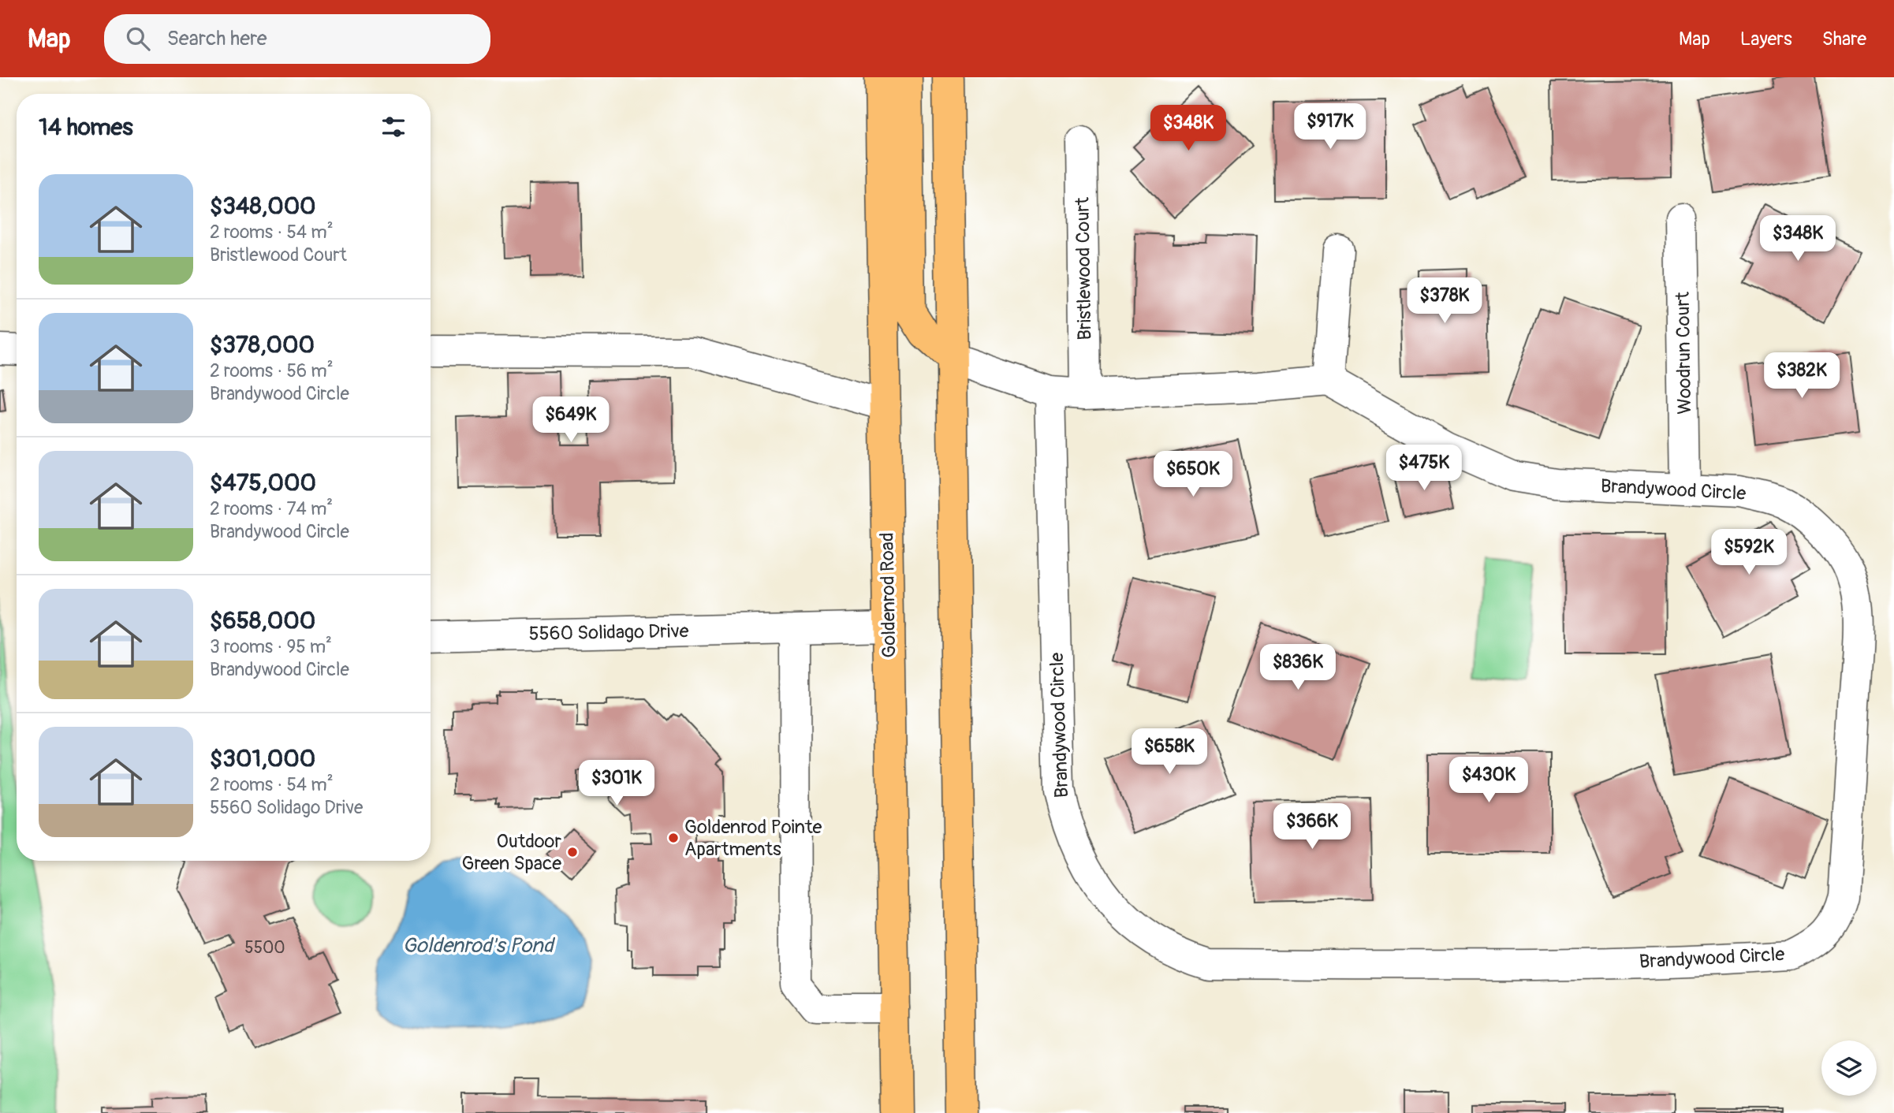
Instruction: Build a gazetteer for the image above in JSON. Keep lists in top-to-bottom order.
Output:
{
  "streets": {
    "main road": ["Goldenrod Road"],
    "street": [
      "Bristlewood Court",
      "Woodrun Court",
      "Brandywood Circle",
      "5560 Solidago Drive"
    ]
  },
  "crossings": [
    ["Woodrun Court", "Brandywood Circle"],
    ["Goldenrod Road", "5560 Solidago Drive"]
  ],
  "water": ["Goldenrod's Pond"],
  "places": ["Goldenrod Pointe Apartments", "Outdoor Green Space"],
  "house_numbers": ["5500"],
  "page": {
    "header": "Map",
    "search": "Search here",
    "nav": ["Map", "Layers", "Share"],
    "heading": "14 homes",
    "price": [
      "$917K",
      "$348K",
      "$348K",
      "$378K",
      "$382K",
      "$649K",
      "$475K",
      "$650K",
      "$592K",
      "$836K",
      "$658K",
      "$430K",
      "$301K",
      "$366K"
    ],
    "list": [
      {
        "name": "$348,000",
        "note": "2 rooms · 54 m² · Bristlewood Court"
      },
      {
        "name": "$378,000",
        "note": "2 rooms · 56 m² · Brandywood Circle"
      },
      {
        "name": "$475,000",
        "note": "2 rooms · 74 m² · Brandywood Circle"
      },
      {
        "name": "$658,000",
        "note": "3 rooms · 95 m² · Brandywood Circle"
      },
      {
        "name": "$301,000",
        "note": "2 rooms · 54 m² · 5560 Solidago Drive"
      }
    ]
  }
}
